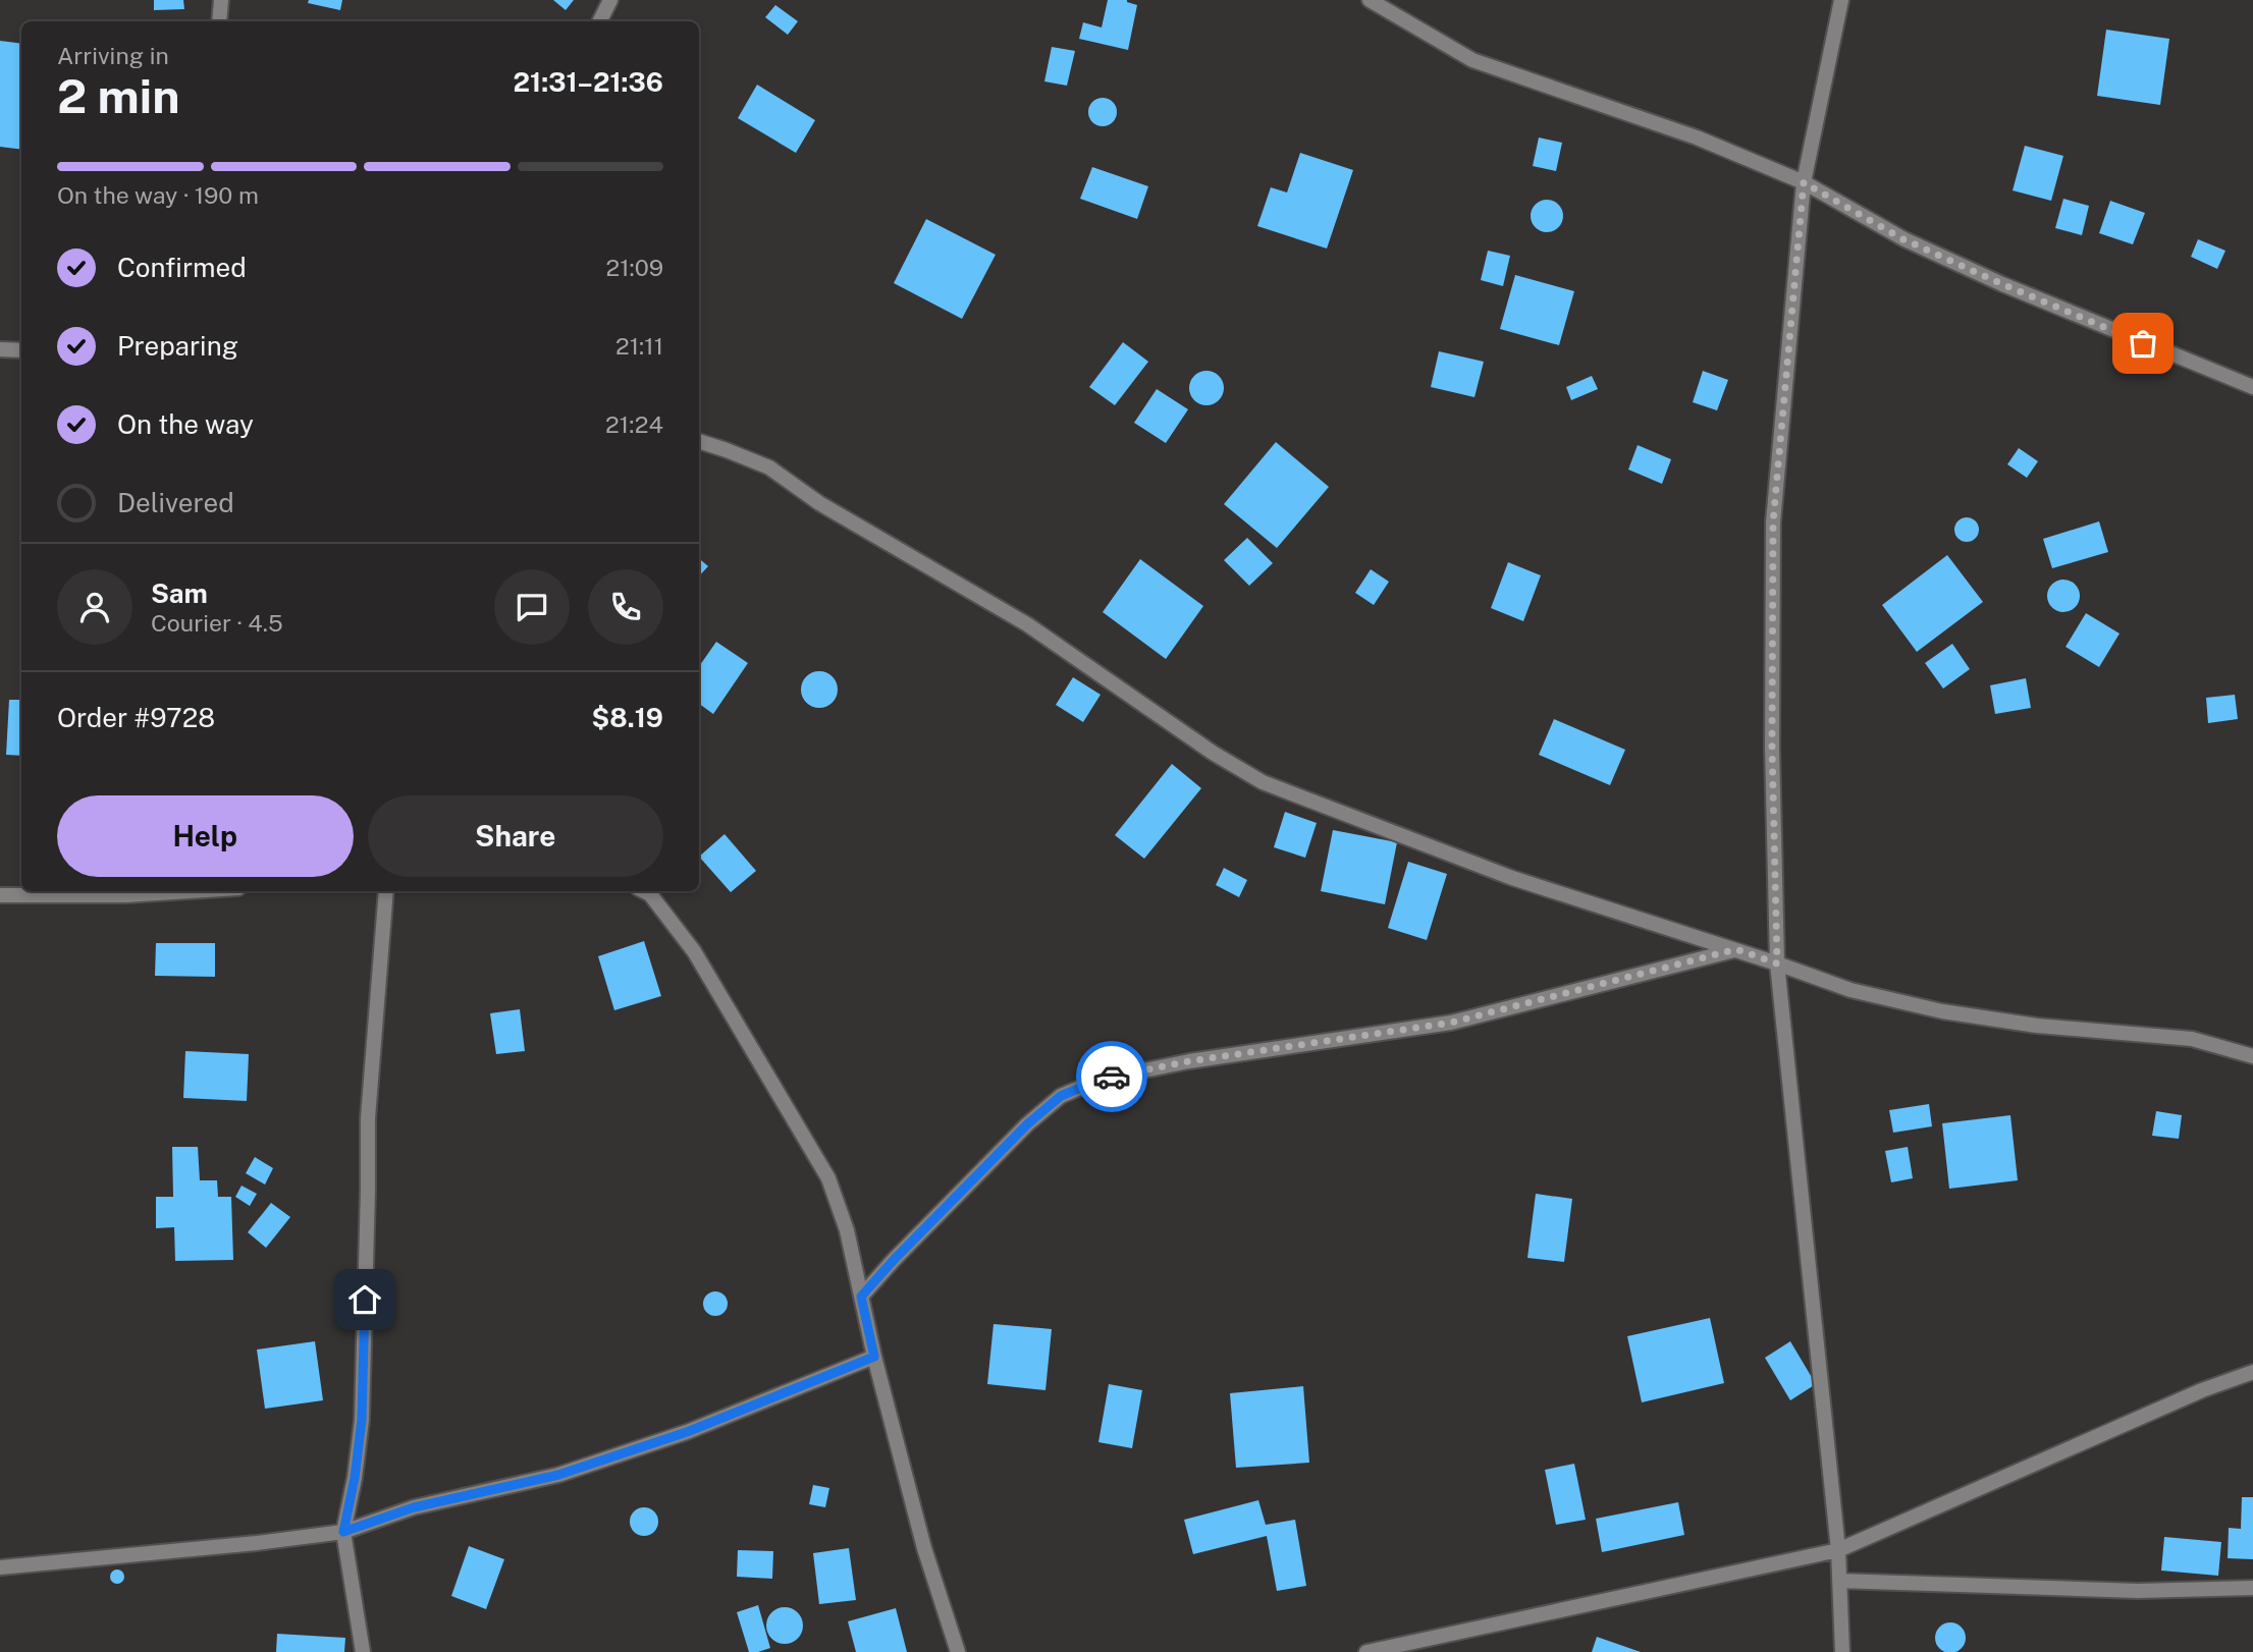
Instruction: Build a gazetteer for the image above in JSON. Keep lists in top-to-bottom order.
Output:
{
  "page": {
    "heading": ["2 min", "Arriving in", "21:31–21:36"],
    "panel": [
      "Sam",
      "Courier · 4.5",
      "Order #9728",
      "$8.19"
    ],
    "bar": "On the way · 190 m",
    "list": [
      ["Confirmed", "21:09"],
      ["Preparing", "21:11"],
      ["On the way", "21:24"],
      "Delivered"
    ],
    "buttons": ["Help", "Share"]
  }
}
